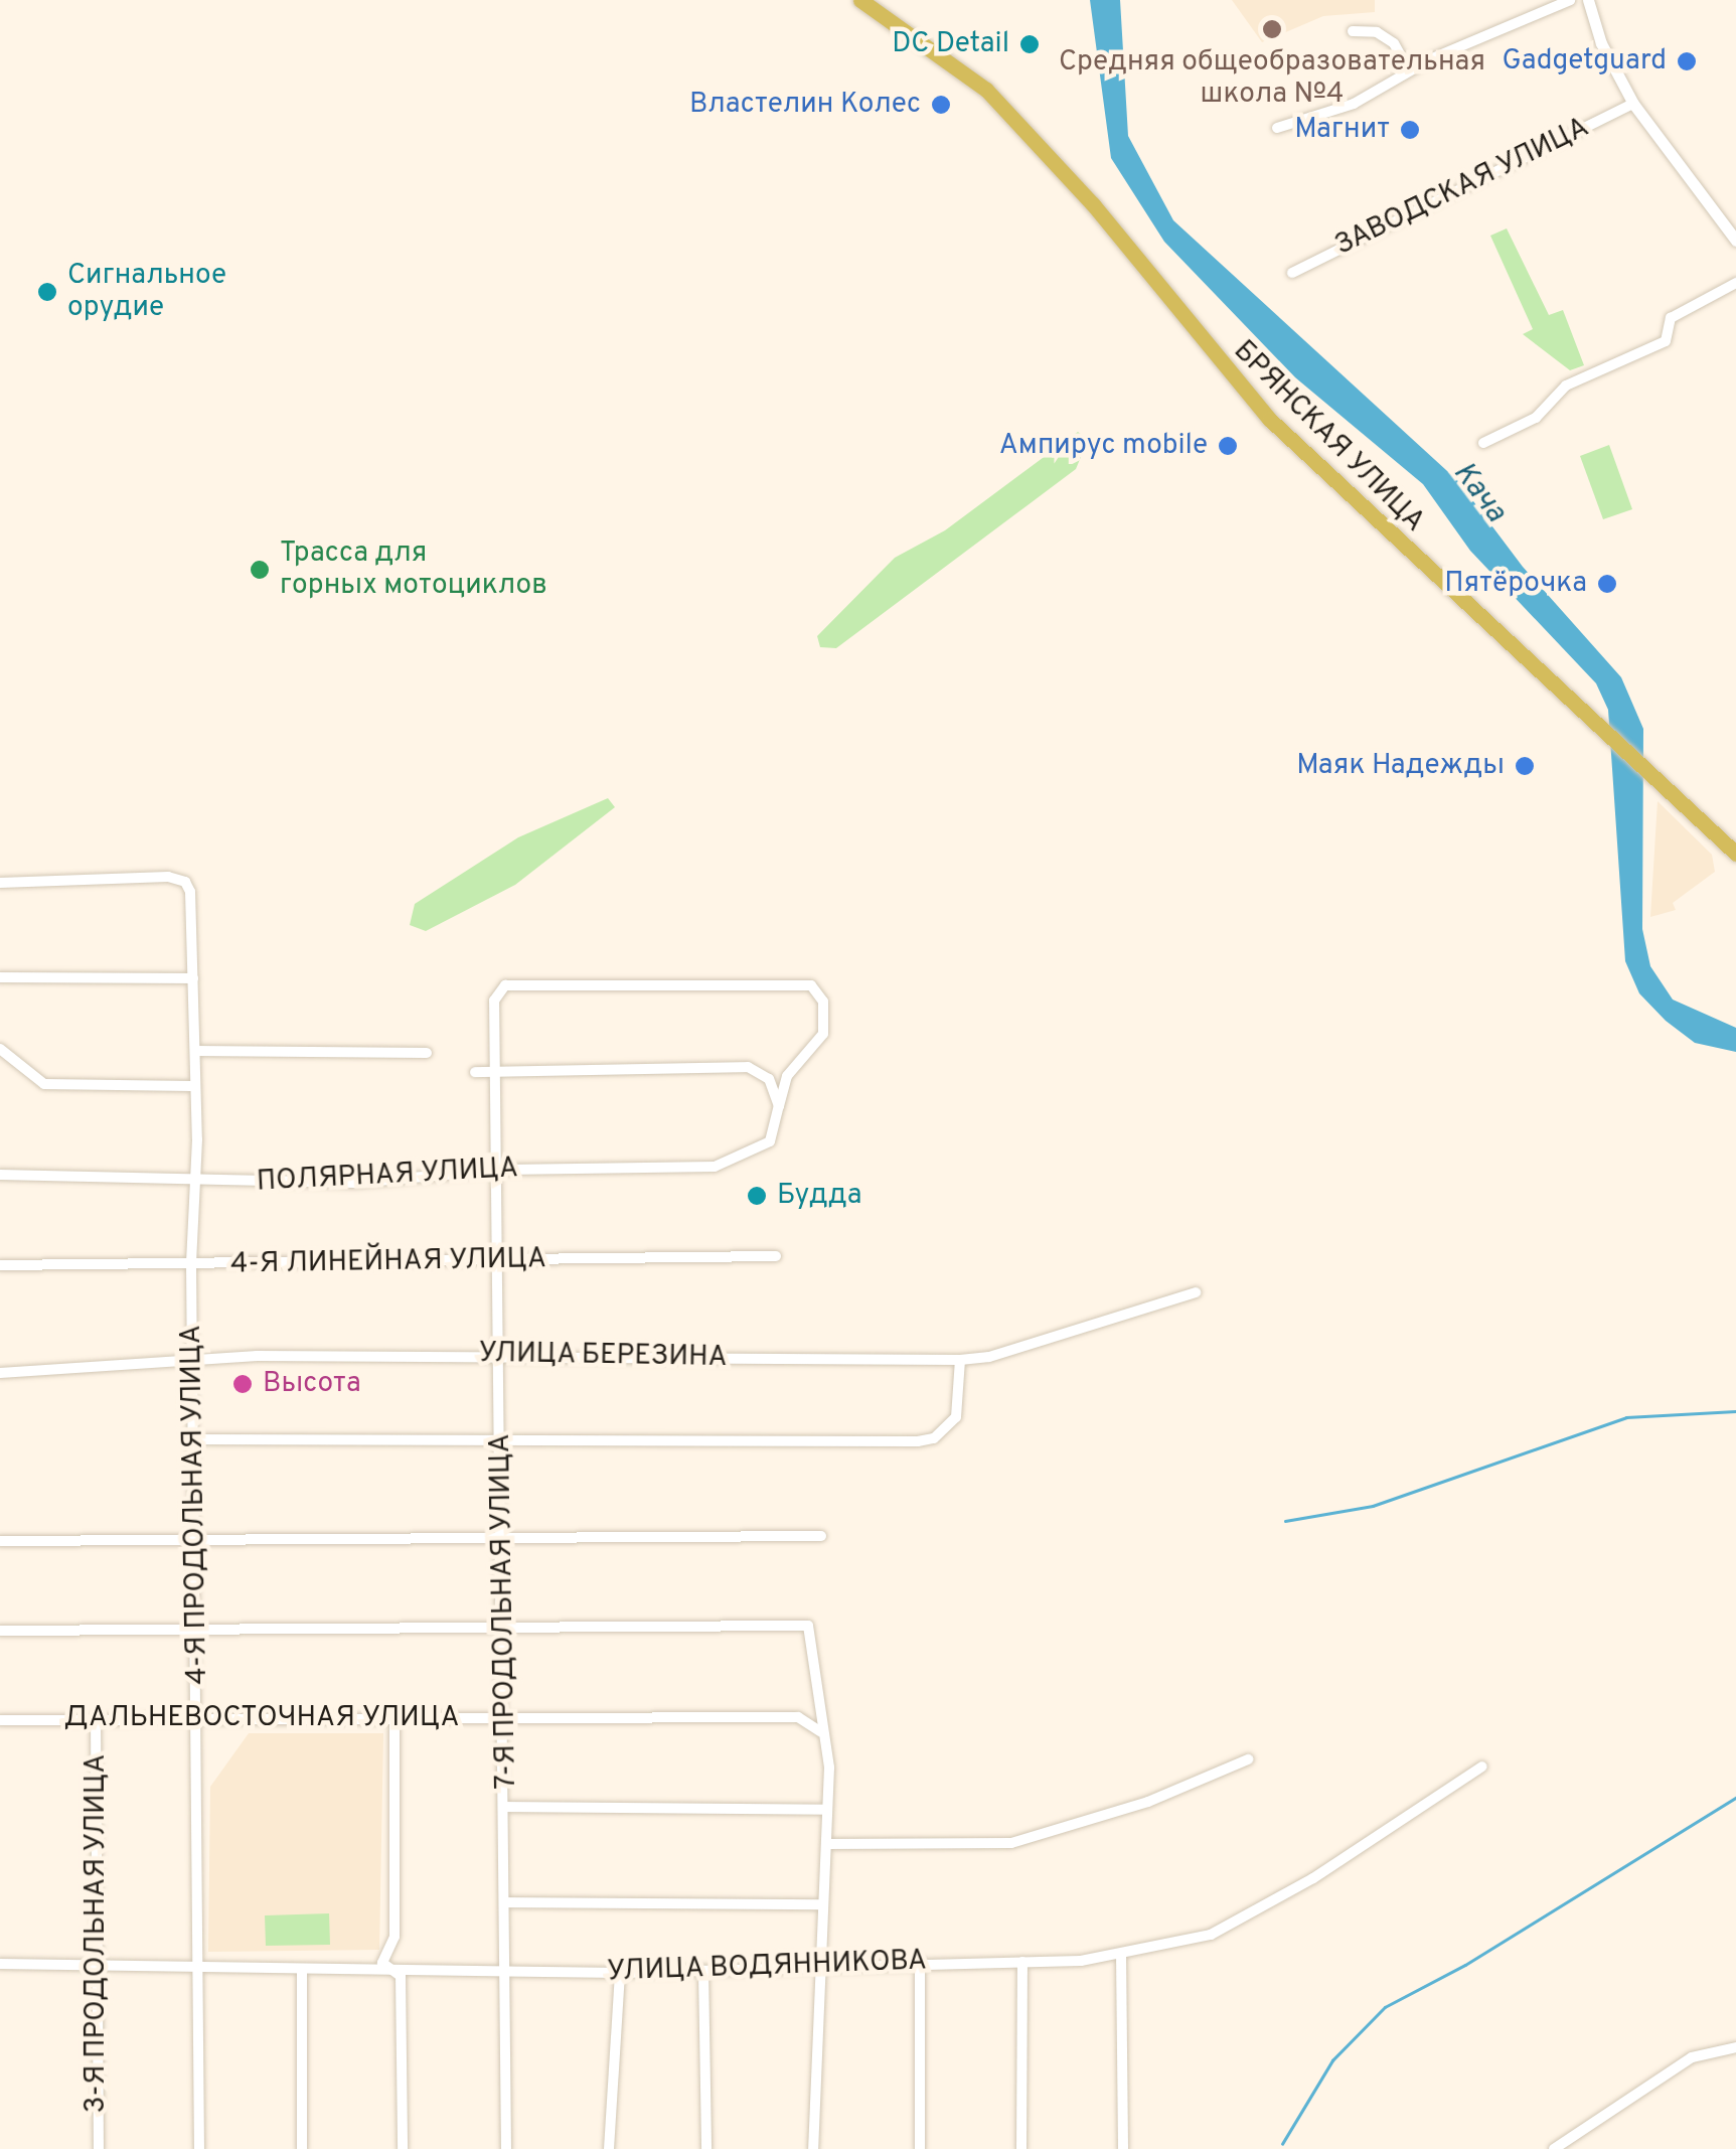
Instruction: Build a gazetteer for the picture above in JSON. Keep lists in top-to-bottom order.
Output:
{
  "streets": {
    "highway": ["БРЯНСКАЯ УЛИЦА"],
    "street": [
      "ЗАВОДСКАЯ УЛИЦА",
      "ПОЛЯРНАЯ УЛИЦА",
      "4-Я ЛИНЕЙНАЯ УЛИЦА",
      "УЛИЦА БЕРЕЗИНА",
      "4-Я ПРОДОЛЬНАЯ УЛИЦА",
      "7-Я ПРОДОЛЬНАЯ УЛИЦА",
      "ДАЛЬНЕВОСТОЧНАЯ УЛИЦА",
      "3-Я ПРОДОЛЬНАЯ УЛИЦА",
      "УЛИЦА ВОДЯННИКОВА"
    ]
  },
  "crossings": [
    ["ПОЛЯРНАЯ УЛИЦА", "4-Я ПРОДОЛЬНАЯ УЛИЦА"],
    ["ПОЛЯРНАЯ УЛИЦА", "7-Я ПРОДОЛЬНАЯ УЛИЦА"],
    ["4-Я ЛИНЕЙНАЯ УЛИЦА", "4-Я ПРОДОЛЬНАЯ УЛИЦА"],
    ["4-Я ЛИНЕЙНАЯ УЛИЦА", "7-Я ПРОДОЛЬНАЯ УЛИЦА"],
    ["УЛИЦА БЕРЕЗИНА", "4-Я ПРОДОЛЬНАЯ УЛИЦА"],
    ["УЛИЦА БЕРЕЗИНА", "7-Я ПРОДОЛЬНАЯ УЛИЦА"],
    ["4-Я ПРОДОЛЬНАЯ УЛИЦА", "ДАЛЬНЕВОСТОЧНАЯ УЛИЦА"],
    ["4-Я ПРОДОЛЬНАЯ УЛИЦА", "УЛИЦА ВОДЯННИКОВА"],
    ["7-Я ПРОДОЛЬНАЯ УЛИЦА", "ДАЛЬНЕВОСТОЧНАЯ УЛИЦА"],
    ["7-Я ПРОДОЛЬНАЯ УЛИЦА", "УЛИЦА ВОДЯННИКОВА"],
    ["ДАЛЬНЕВОСТОЧНАЯ УЛИЦА", "3-Я ПРОДОЛЬНАЯ УЛИЦА"],
    ["3-Я ПРОДОЛЬНАЯ УЛИЦА", "УЛИЦА ВОДЯННИКОВА"]
  ],
  "water": ["Кача"],
  "places": [
    "Средняя общеобразовательная школа №4",
    "DC Detail",
    "Gadgetguard",
    "Властелин Колес",
    "Магнит",
    "Сигнальное орудие",
    "Ампирус mobile",
    "Трасса для горных мотоциклов",
    "Пятёрочка",
    "Маяк Надежды",
    "Будда",
    "Высота"
  ]
}
